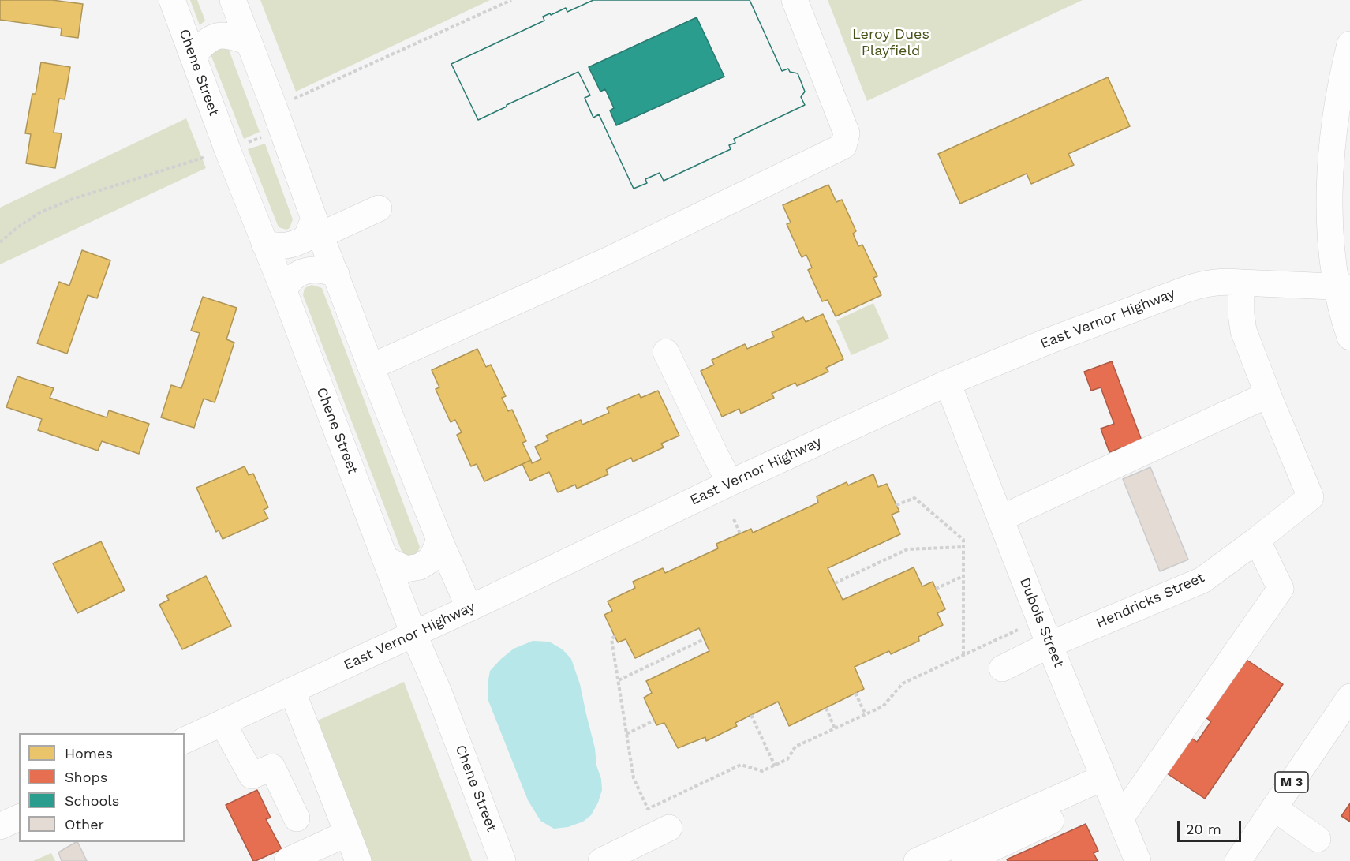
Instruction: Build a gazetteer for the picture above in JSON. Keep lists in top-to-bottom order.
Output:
{
  "streets": {
    "street": [
      "Chene Street",
      "East Vernor Highway",
      "Hendricks Street",
      "Dubois Street",
      "M 3"
    ]
  },
  "crossings": [
    ["Chene Street", "East Vernor Highway"],
    ["East Vernor Highway", "Dubois Street"],
    ["Hendricks Street", "Dubois Street"]
  ],
  "parks": ["Leroy Dues Playfield"],
  "legend": [
    "Homes",
    "Shops",
    "Schools",
    "Other"
  ],
  "scale_bar": "20 m"
}
